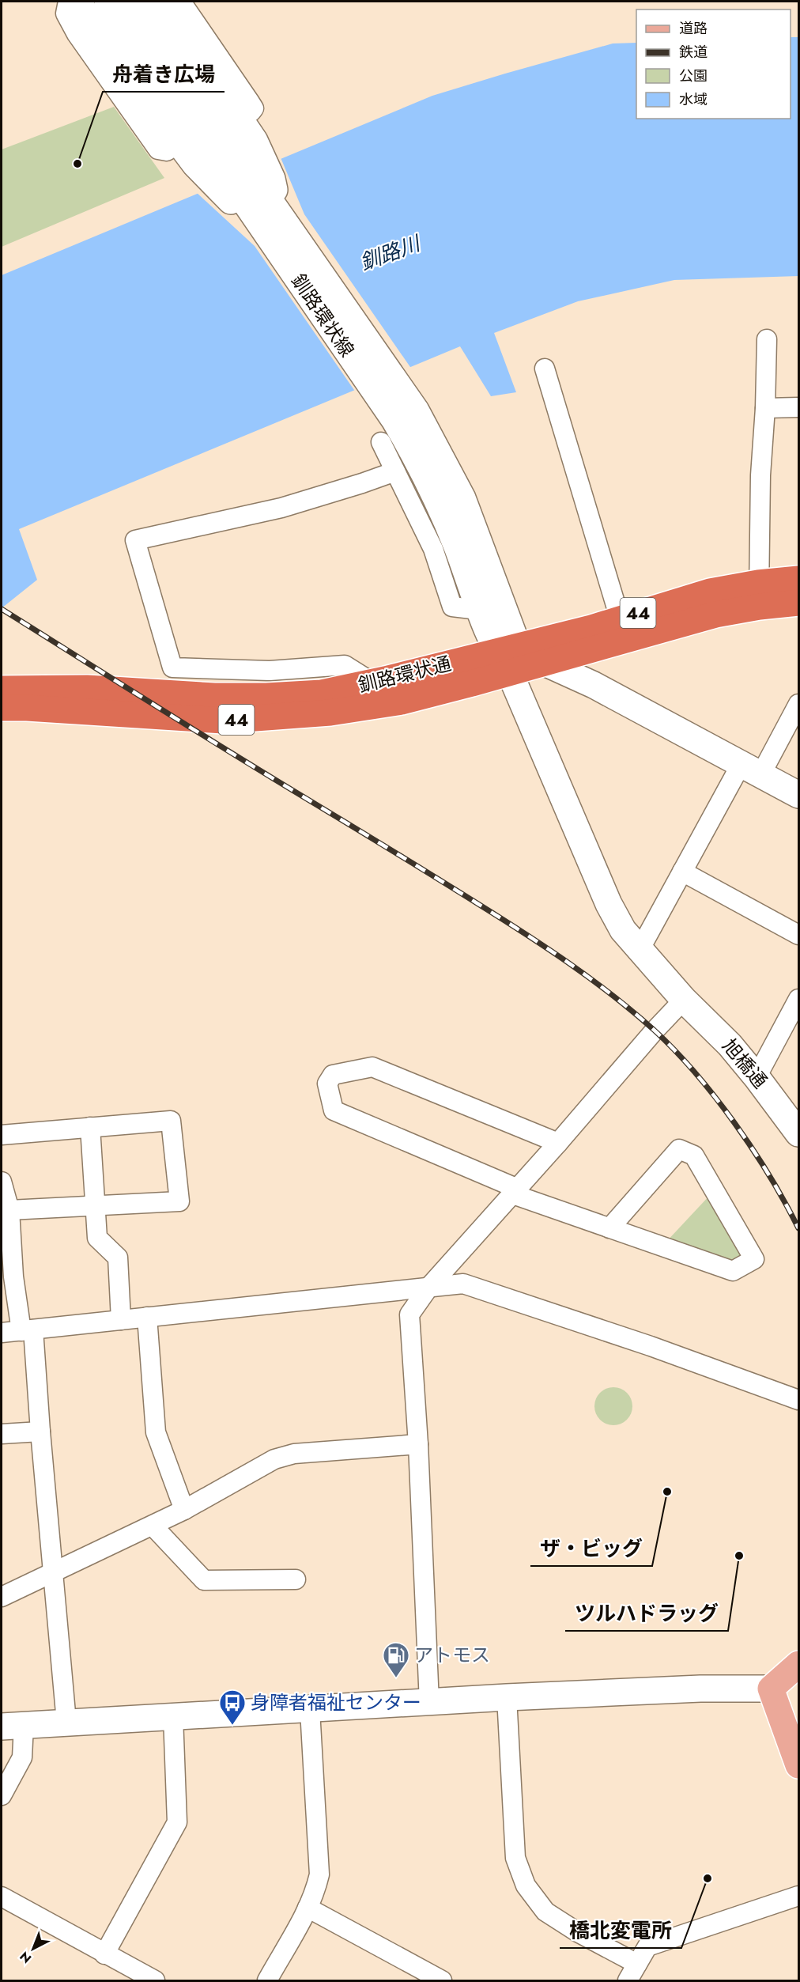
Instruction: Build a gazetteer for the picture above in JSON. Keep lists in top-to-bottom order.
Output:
{
  "streets": {
    "highway": ["44", "釧路環状通"],
    "street": ["釧路環状線", "旭橋通"]
  },
  "crossings": [
    ["釧路環状線", "釧路環状通"],
    ["釧路環状線", "旭橋通"],
    ["釧路環状通", "旭橋通"]
  ],
  "water": ["釧路川"],
  "places": {
    "other": [
      "舟着き広場",
      "ザ・ビッグ",
      "ツルハドラッグ",
      "橋北変電所"
    ],
    "fuel station": ["アトモス"],
    "bus stop": ["身障者福祉センター"]
  },
  "legend": [
    "道路",
    "鉄道",
    "公園",
    "水域"
  ],
  "north": "bottom left"
}
